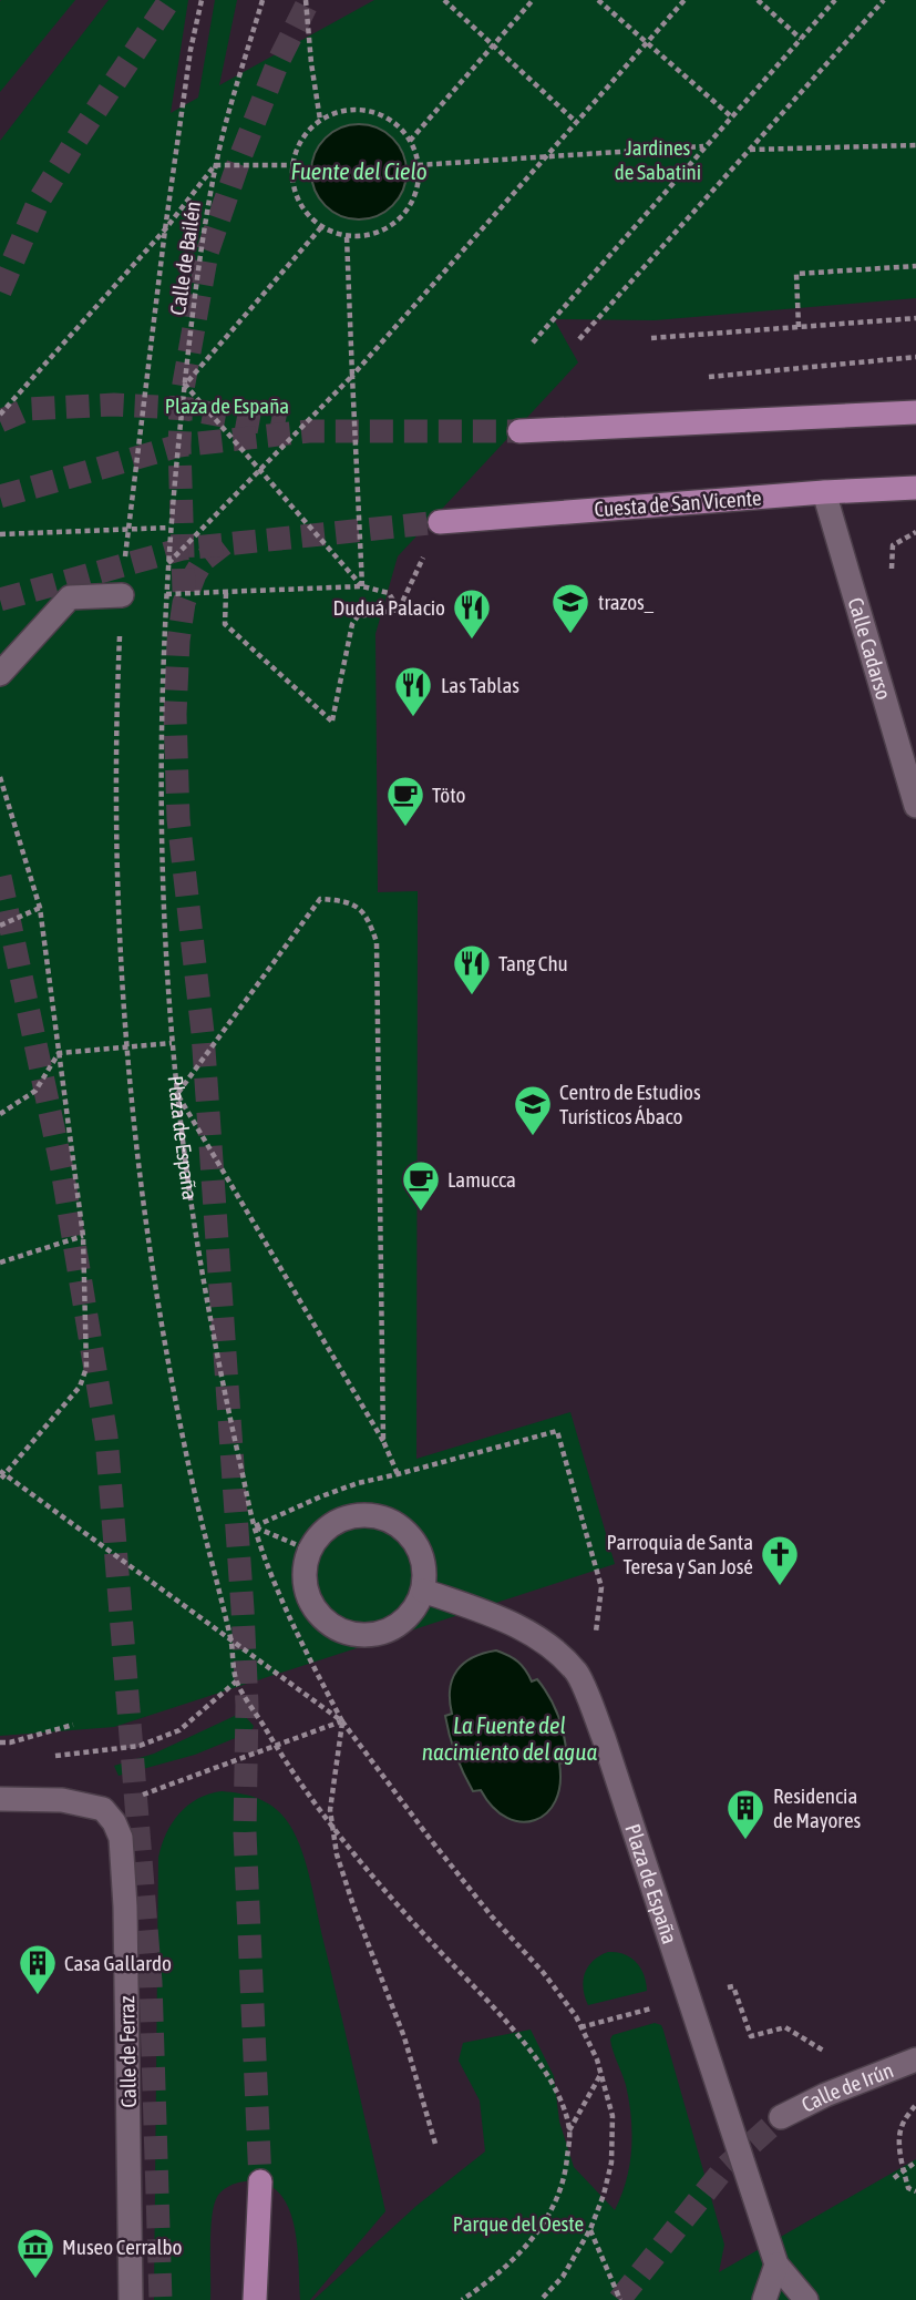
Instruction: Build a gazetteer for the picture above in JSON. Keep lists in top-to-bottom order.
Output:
{
  "streets": {
    "main road": ["Cuesta de San Vicente"],
    "street": [
      "Calle Cadarso",
      "Plaza de España",
      "Calle de Ferraz",
      "Calle de Irún"
    ],
    "path": ["Calle de Bailén"]
  },
  "crossings": [
    ["Calle de Bailén", "Plaza de España"],
    ["Cuesta de San Vicente", "Calle Cadarso"]
  ],
  "water": ["Fuente del Cielo", "La Fuente del nacimiento del agua"],
  "parks": ["Jardines de Sabatini", "Plaza de España", "Parque del Oeste"],
  "places": {
    "school or university": ["trazos_", "Centro de Estudios Turísticos Ábaco"],
    "restaurant": ["Duduá Palacio", "Las Tablas", "Tang Chu"],
    "cafe": ["Töto", "Lamucca"],
    "church": ["Parroquia de Santa Teresa y San José"],
    "building": ["Residencia de Mayores", "Casa Gallardo"],
    "museum": ["Museo Cerralbo"]
  }
}
